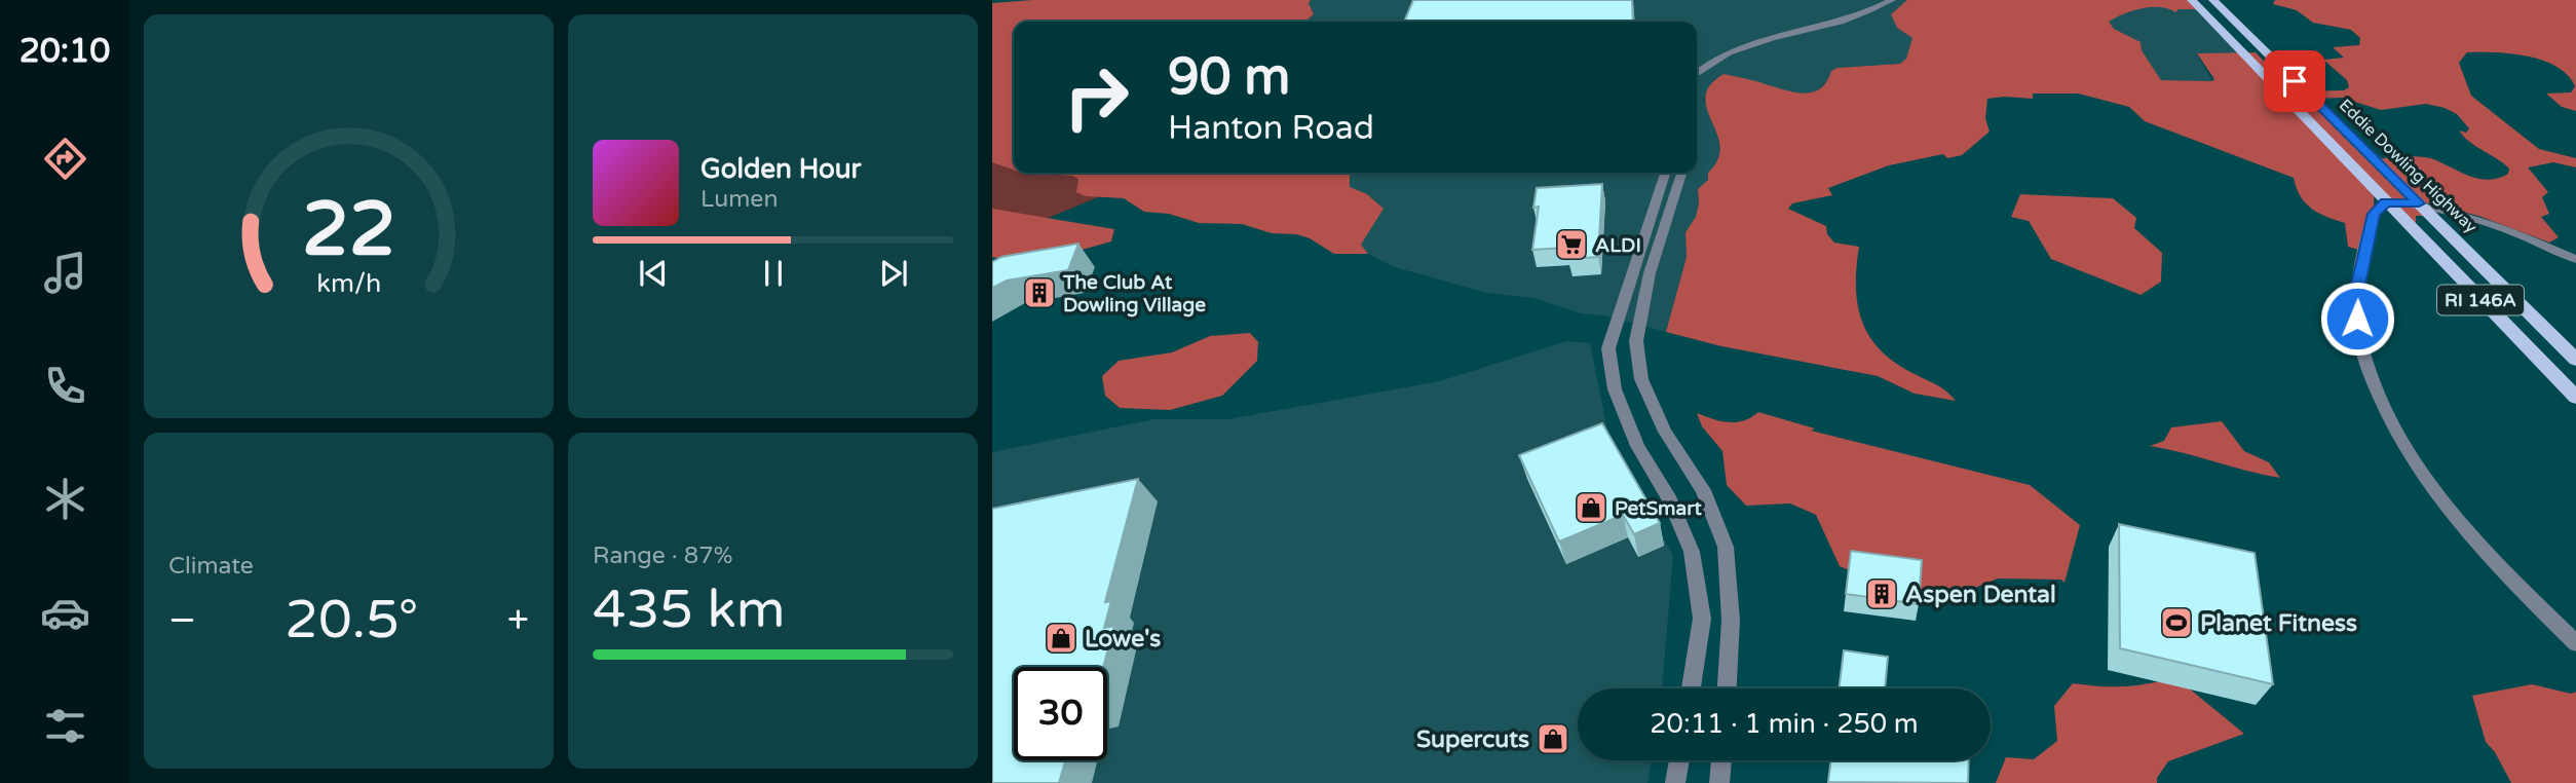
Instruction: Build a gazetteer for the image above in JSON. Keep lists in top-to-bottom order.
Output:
{
  "streets": {
    "main road": ["Eddie Dowling Highway", "RI 146A"]
  },
  "places": {
    "supermarket": ["ALDI"],
    "building": ["The Club At Dowling Village", "Aspen Dental"],
    "shop": ["PetSmart", "Lowe's", "Supercuts"],
    "sports": ["Planet Fitness"]
  },
  "page": {
    "tabs": "20:10",
    "turn": ["90 m", "Hanton Road"],
    "song": ["Golden Hour", "Lumen"],
    "tile": [
      "Climate",
      ["Range · 87%", "435 km"]
    ],
    "heat": ["−", "20.5°", "+"],
    "limit": "30",
    "trip": "20:11 · 1 min · 250 m",
    "gauge": ["22", "km/h"]
  }
}
